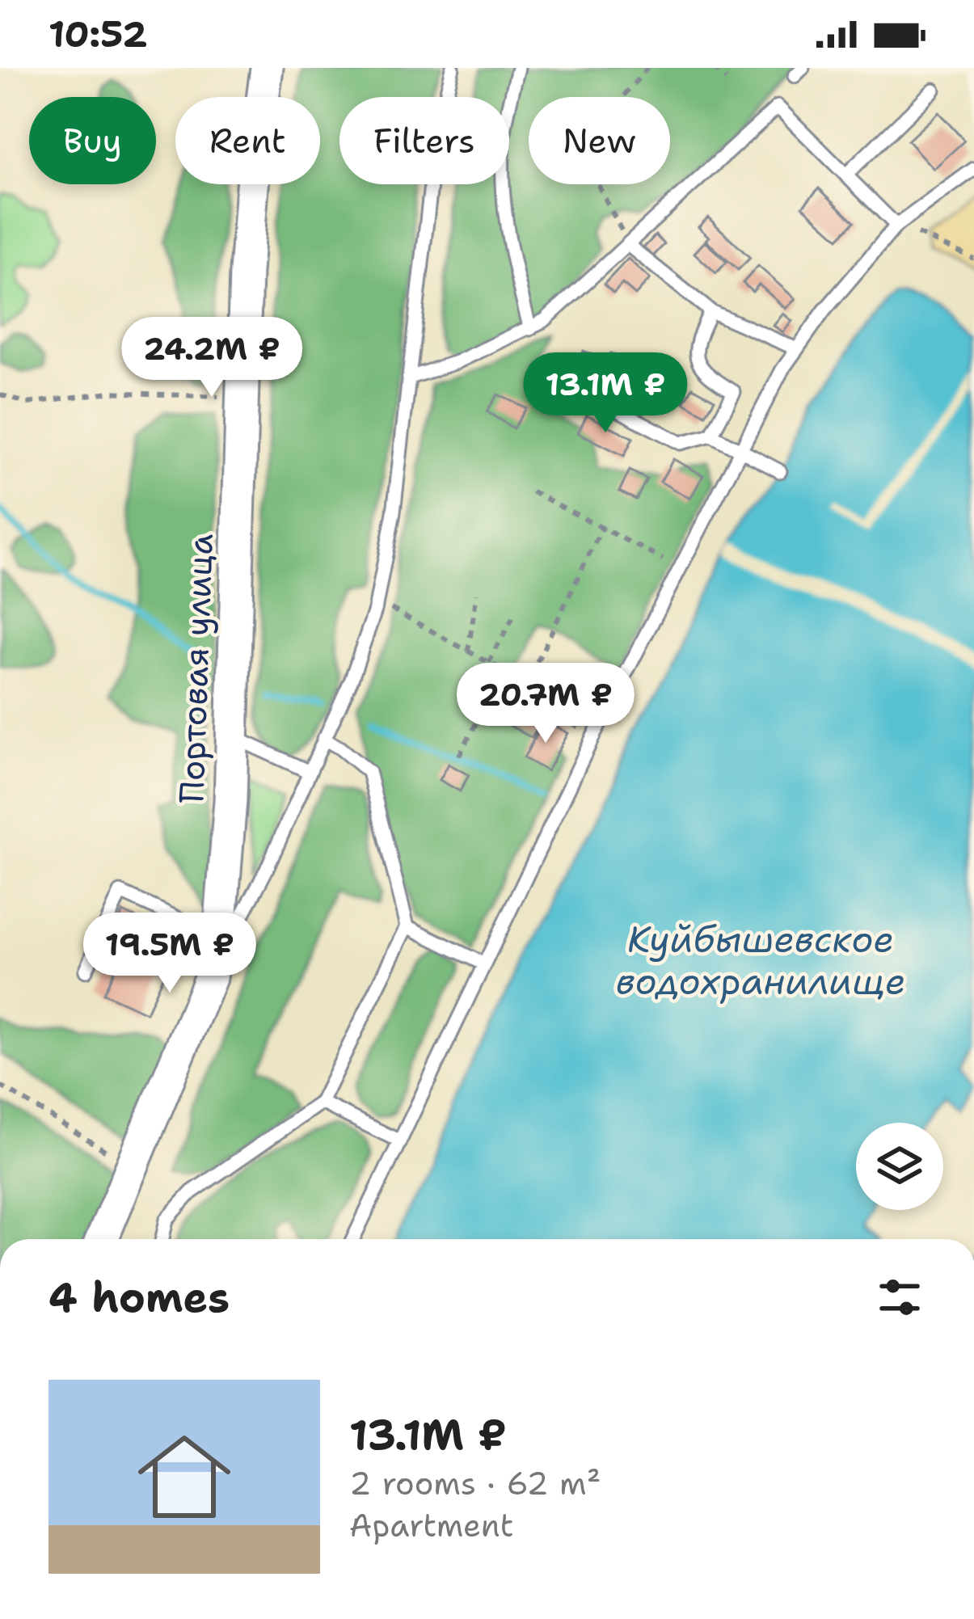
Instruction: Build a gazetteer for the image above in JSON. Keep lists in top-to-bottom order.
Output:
{
  "streets": {
    "street": ["Портовая улица"]
  },
  "water": ["Куйбышевское водохранилище"],
  "page": {
    "status": "10:52",
    "chip": [
      "Buy",
      "Rent",
      "Filters",
      "New"
    ],
    "price": [
      "24.2M ₽",
      "13.1M ₽",
      "20.7M ₽",
      "19.5M ₽"
    ],
    "heading": "4 homes",
    "list": [
      {
        "name": "13.1M ₽",
        "note": "2 rooms · 62 m² · Apartment"
      }
    ]
  }
}
